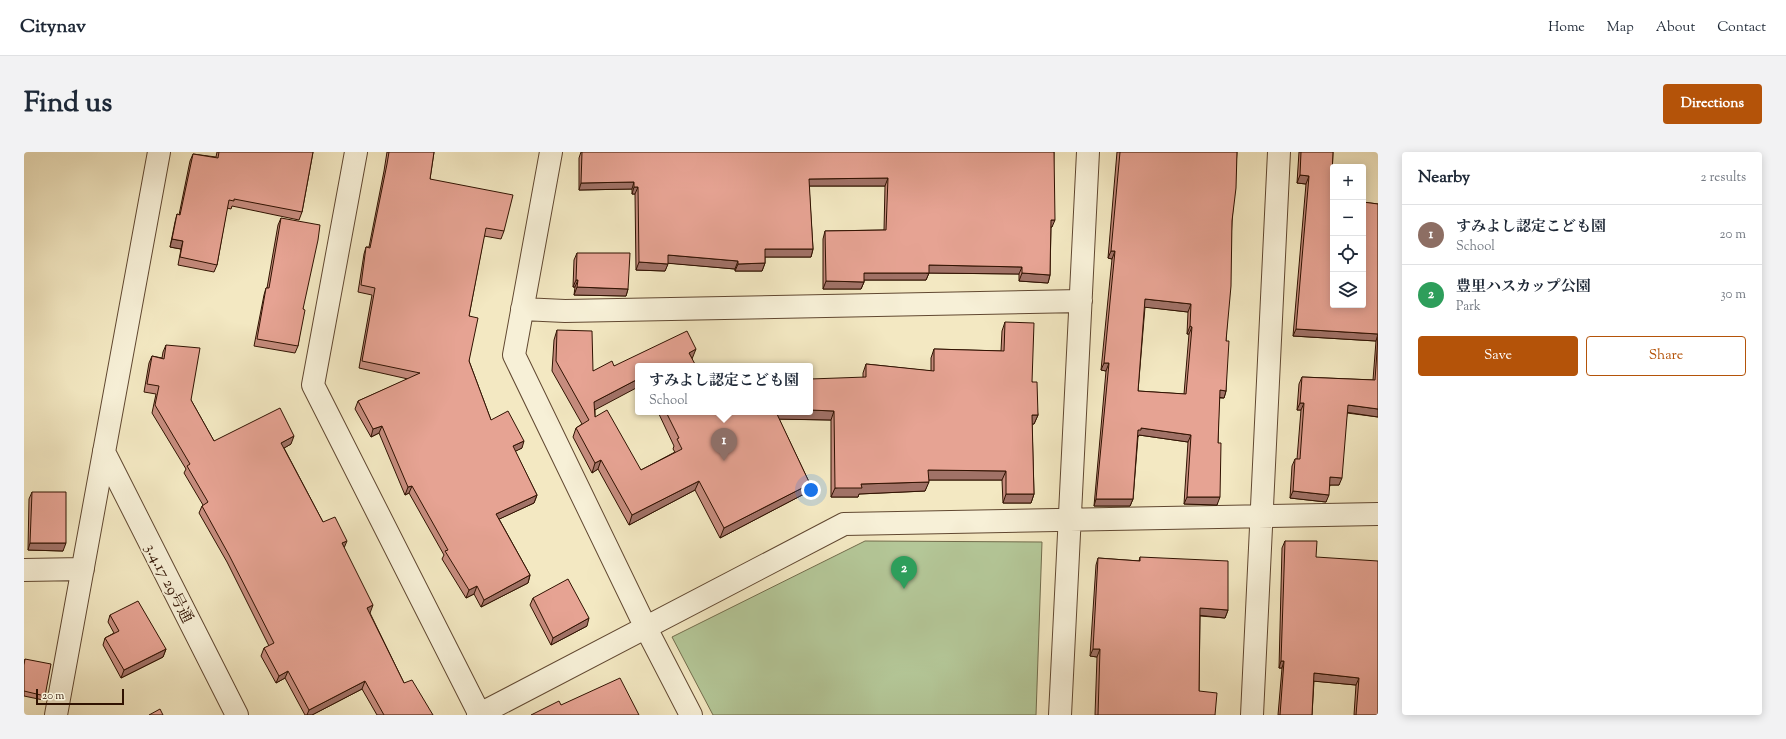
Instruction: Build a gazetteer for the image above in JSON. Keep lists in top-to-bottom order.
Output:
{
  "streets": {
    "street": ["3.4.17 29号通"]
  },
  "scale_bar": "20 m",
  "page": {
    "header": "Citynav",
    "nav": [
      "Home",
      "Map",
      "About",
      "Contact"
    ],
    "title": "Find us",
    "buttons": [
      "Directions",
      ["Save", "Share"]
    ],
    "heading": ["Nearby", "2 results"],
    "map_buttons": ["+", "−"],
    "list": [
      {
        "mark": "1",
        "name": "すみよし認定こども園",
        "note": "School",
        "value": "20 m"
      },
      {
        "mark": "2",
        "name": "豊里ハスカップ公園",
        "note": "Park",
        "value": "30 m"
      }
    ],
    "popup": ["すみよし認定こども園", "School"],
    "pins": ["1", "2"],
    "scale": "20 m"
  }
}
